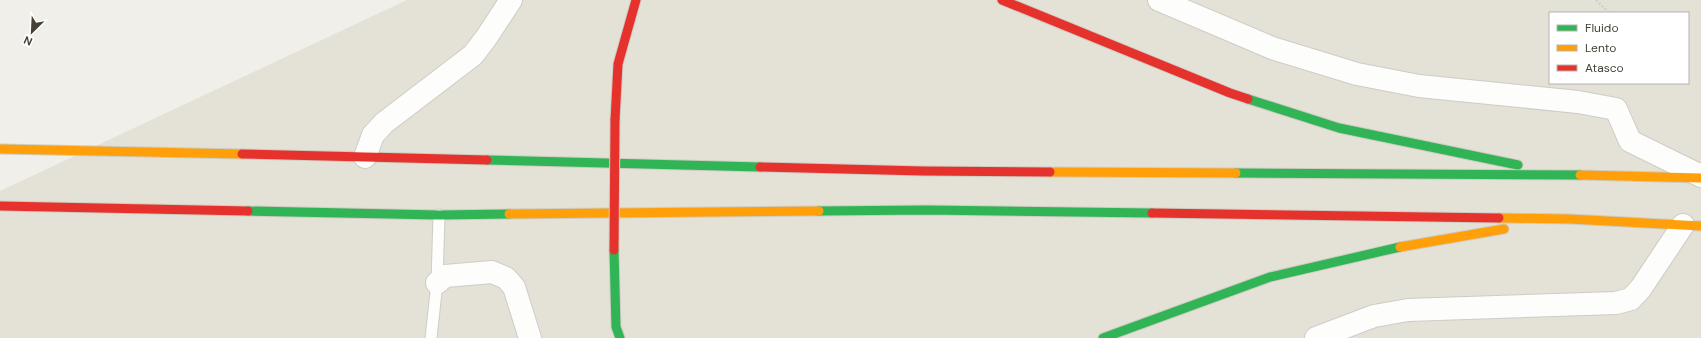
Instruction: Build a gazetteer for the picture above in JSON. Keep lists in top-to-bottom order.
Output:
{
  "legend": ["Fluido", "Lento", "Atasco"],
  "north": "bottom left"
}
